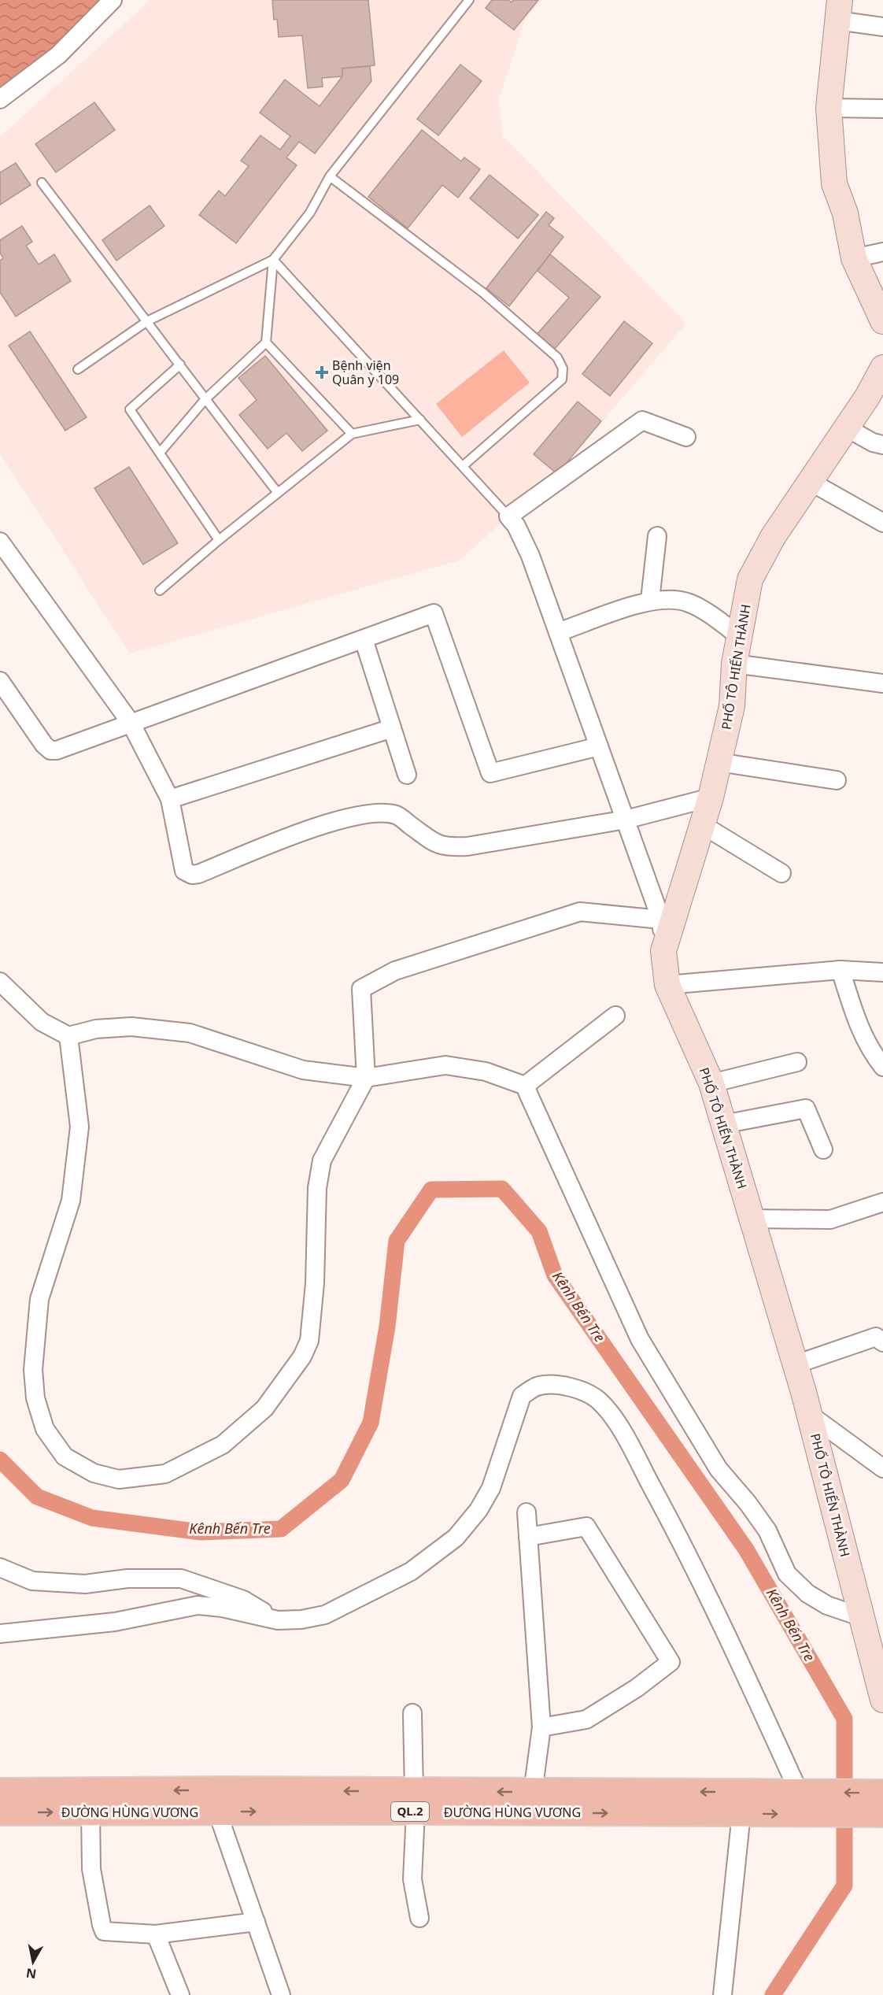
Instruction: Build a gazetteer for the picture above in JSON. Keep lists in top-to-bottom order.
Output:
{
  "streets": {
    "main road": ["QL.2", "ĐƯỜNG HÙNG VƯƠNG"],
    "street": ["PHỐ TÔ HIẾN THÀNH"]
  },
  "water": ["Kênh Bến Tre"],
  "places": {
    "health": ["Bệnh viện Quân y 109"]
  },
  "north": "bottom"
}
